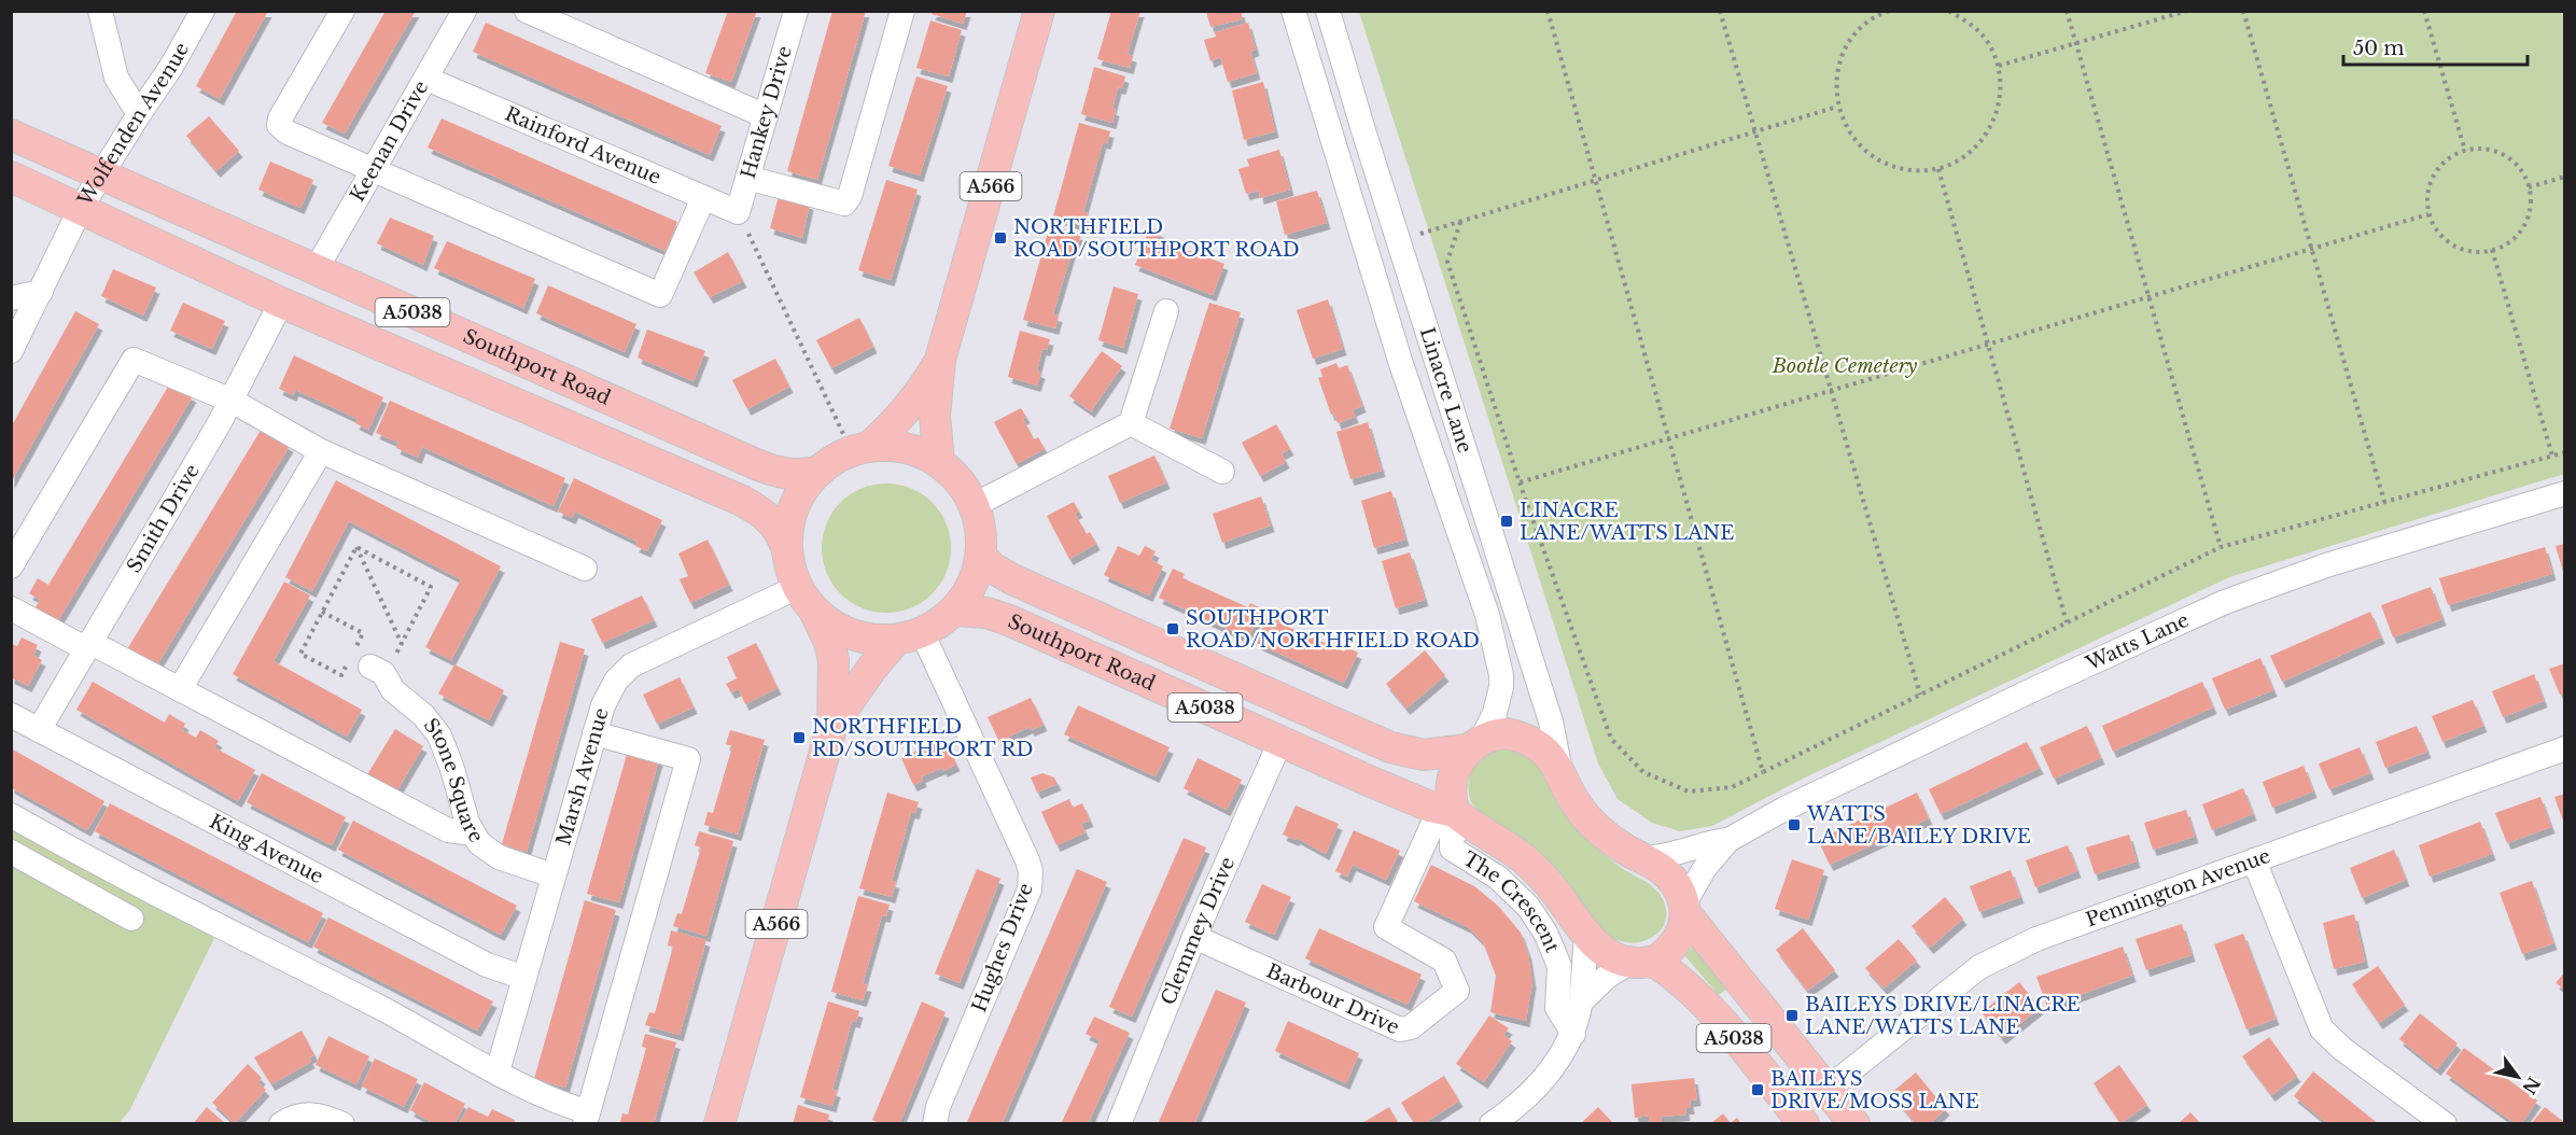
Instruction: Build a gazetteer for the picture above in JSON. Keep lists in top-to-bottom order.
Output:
{
  "streets": {
    "main road": ["A566", "A5038", "Southport Road"],
    "street": [
      "Hankey Drive",
      "Wolfenden Avenue",
      "Keenan Drive",
      "Rainford Avenue",
      "Linacre Lane",
      "Smith Drive",
      "Watts Lane",
      "Marsh Avenue",
      "Stone Square",
      "King Avenue",
      "Pennington Avenue",
      "The Crescent",
      "Clemmey Drive",
      "Hughes Drive",
      "Barbour Drive"
    ]
  },
  "crossings": [
    ["Hankey Drive", "Rainford Avenue"],
    ["Wolfenden Avenue", "Southport Road"],
    ["Keenan Drive", "Rainford Avenue"],
    ["Keenan Drive", "Southport Road"],
    ["A566", "Southport Road"],
    ["A566", "Marsh Avenue"],
    ["A566", "Hughes Drive"],
    ["A5038", "Southport Road"],
    ["A5038", "Linacre Lane"],
    ["A5038", "Watts Lane"],
    ["A5038", "Pennington Avenue"],
    ["A5038", "The Crescent"],
    ["A5038", "Barbour Drive"],
    ["Southport Road", "Linacre Lane"],
    ["Southport Road", "Smith Drive"],
    ["Southport Road", "Marsh Avenue"],
    ["Southport Road", "The Crescent"],
    ["Southport Road", "Clemmey Drive"],
    ["Southport Road", "Hughes Drive"],
    ["Southport Road", "Barbour Drive"],
    ["Smith Drive", "King Avenue"],
    ["Marsh Avenue", "Stone Square"],
    ["Marsh Avenue", "King Avenue"],
    ["Marsh Avenue", "Hughes Drive"],
    ["The Crescent", "Barbour Drive"],
    ["Clemmey Drive", "Barbour Drive"]
  ],
  "parks": ["Bootle Cemetery"],
  "places": {
    "transit": [
      "NORTHFIELD ROAD/SOUTHPORT ROAD",
      "LINACRE LANE/WATTS LANE",
      "SOUTHPORT ROAD/NORTHFIELD ROAD",
      "NORTHFIELD RD/SOUTHPORT RD",
      "WATTS LANE/BAILEY DRIVE",
      "BAILEYS DRIVE/LINACRE LANE/WATTS LANE",
      "BAILEYS DRIVE/MOSS LANE"
    ]
  },
  "scale_bar": "50 m",
  "north": "bottom right"
}
